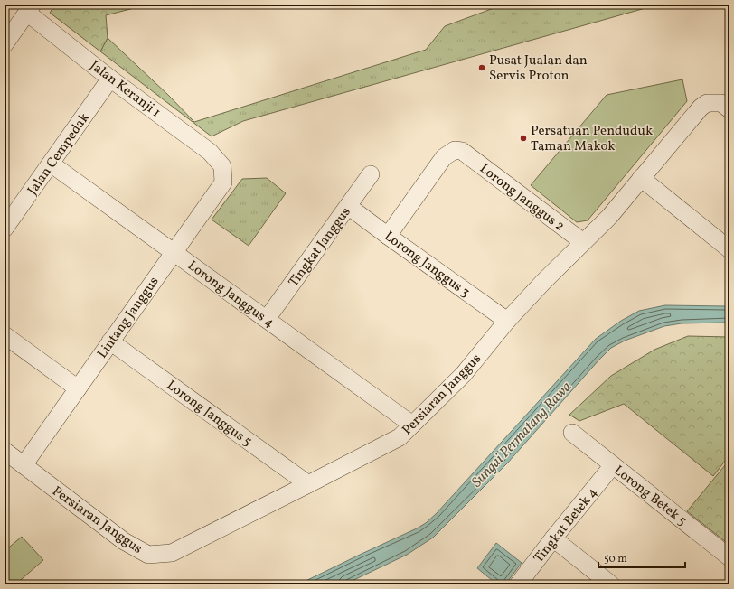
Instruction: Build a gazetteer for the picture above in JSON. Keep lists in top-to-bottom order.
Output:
{
  "streets": {
    "street": [
      "Jalan Keranji 1",
      "Jalan Cempedak",
      "Lorong Janggus 2",
      "Tingkat Janggus",
      "Lorong Janggus 3",
      "Lorong Janggus 4",
      "Lintang Janggus",
      "Persiaran Janggus",
      "Lorong Janggus 5",
      "Lorong Betek 5",
      "Tingkat Betek 4"
    ]
  },
  "crossings": [
    ["Jalan Keranji 1", "Jalan Cempedak"],
    ["Jalan Keranji 1", "Lintang Janggus"],
    ["Jalan Cempedak", "Lorong Janggus 4"],
    ["Lorong Janggus 2", "Lorong Janggus 3"],
    ["Lorong Janggus 2", "Persiaran Janggus"],
    ["Tingkat Janggus", "Lorong Janggus 3"],
    ["Tingkat Janggus", "Lorong Janggus 4"],
    ["Lorong Janggus 3", "Persiaran Janggus"],
    ["Lorong Janggus 4", "Lintang Janggus"],
    ["Lorong Janggus 4", "Persiaran Janggus"],
    ["Lintang Janggus", "Persiaran Janggus"],
    ["Lintang Janggus", "Lorong Janggus 5"],
    ["Persiaran Janggus", "Lorong Janggus 5"],
    ["Lorong Betek 5", "Tingkat Betek 4"]
  ],
  "water": ["Sungai Permatang Rawa"],
  "places": ["Pusat Jualan dan Servis Proton", "Persatuan Penduduk Taman Makok"],
  "scale_bar": "50 m"
}
